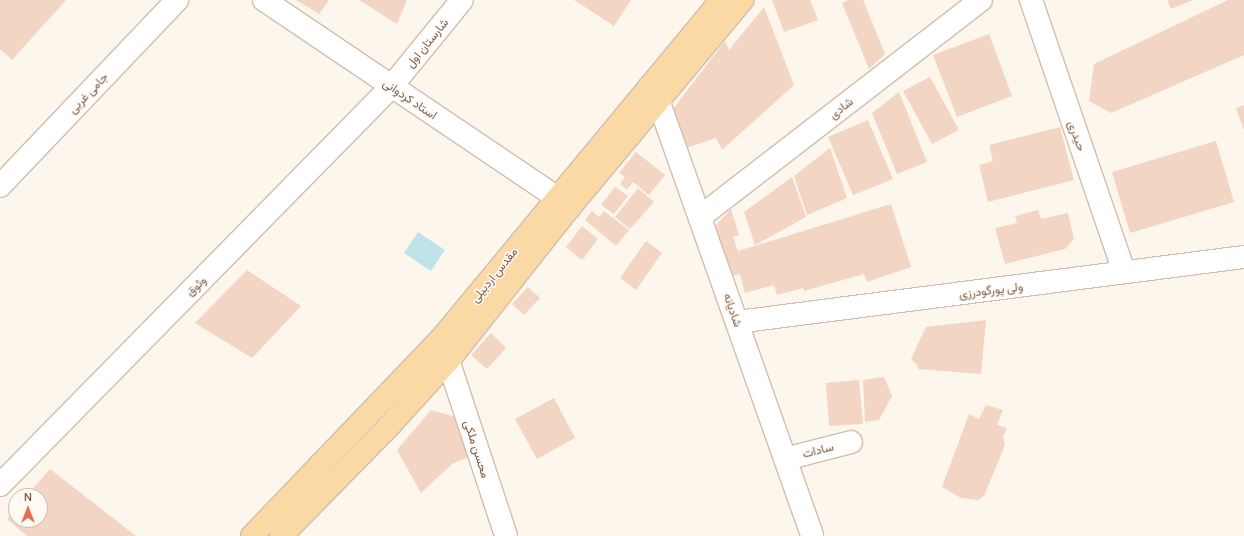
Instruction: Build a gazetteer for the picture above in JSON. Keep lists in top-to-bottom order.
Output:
{
  "streets": {
    "main road": ["مقدس اردبیلی"],
    "street": [
      "شارستان اول",
      "جامی غربی",
      "استاد کردوانی",
      "شادی",
      "حیدری",
      "وثوق",
      "ولی پورگودرزی",
      "شادیانه",
      "محسن ملکی",
      "سادات"
    ]
  },
  "crossings": [
    ["شارستان اول", "استاد کردوانی"],
    ["شارستان اول", "وثوق"],
    ["استاد کردوانی", "مقدس اردبیلی"],
    ["استاد کردوانی", "وثوق"],
    ["شادی", "شادیانه"],
    ["حیدری", "ولی پورگودرزی"],
    ["مقدس اردبیلی", "شادیانه"],
    ["مقدس اردبیلی", "محسن ملکی"],
    ["ولی پورگودرزی", "شادیانه"],
    ["شادیانه", "سادات"]
  ],
  "north": "top"
}
